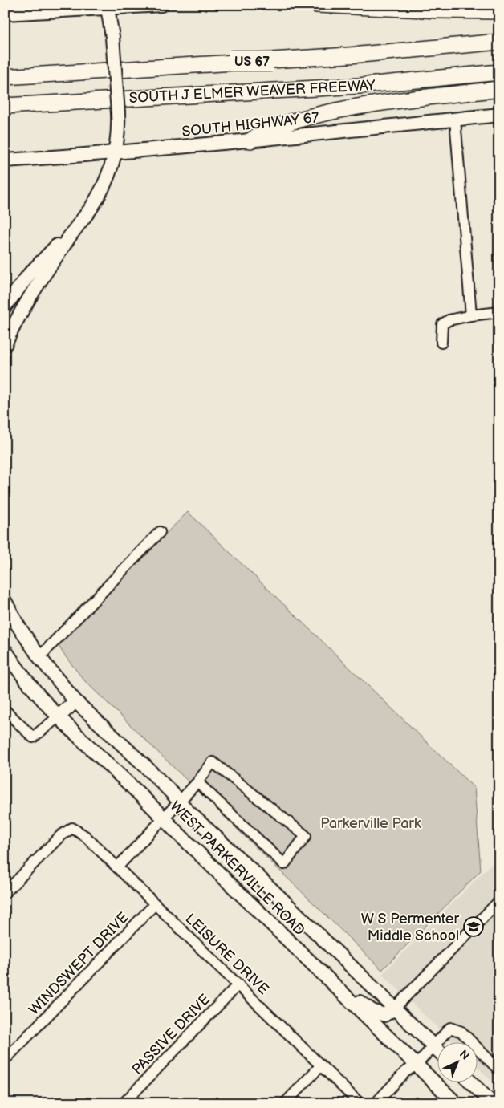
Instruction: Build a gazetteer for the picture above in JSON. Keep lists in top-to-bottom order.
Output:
{
  "streets": {
    "highway": ["US 67", "SOUTH J ELMER WEAVER FREEWAY"],
    "main road": ["SOUTH HIGHWAY 67", "WEST PARKERVILLE ROAD"],
    "street": ["LEISURE DRIVE", "WINDSWEPT DRIVE", "PASSIVE DRIVE"]
  },
  "crossings": [
    ["LEISURE DRIVE", "WINDSWEPT DRIVE"],
    ["LEISURE DRIVE", "PASSIVE DRIVE"]
  ],
  "parks": ["Parkerville Park"],
  "places": {
    "school or university": ["W S Permenter Middle School"]
  },
  "north": "top right"
}
